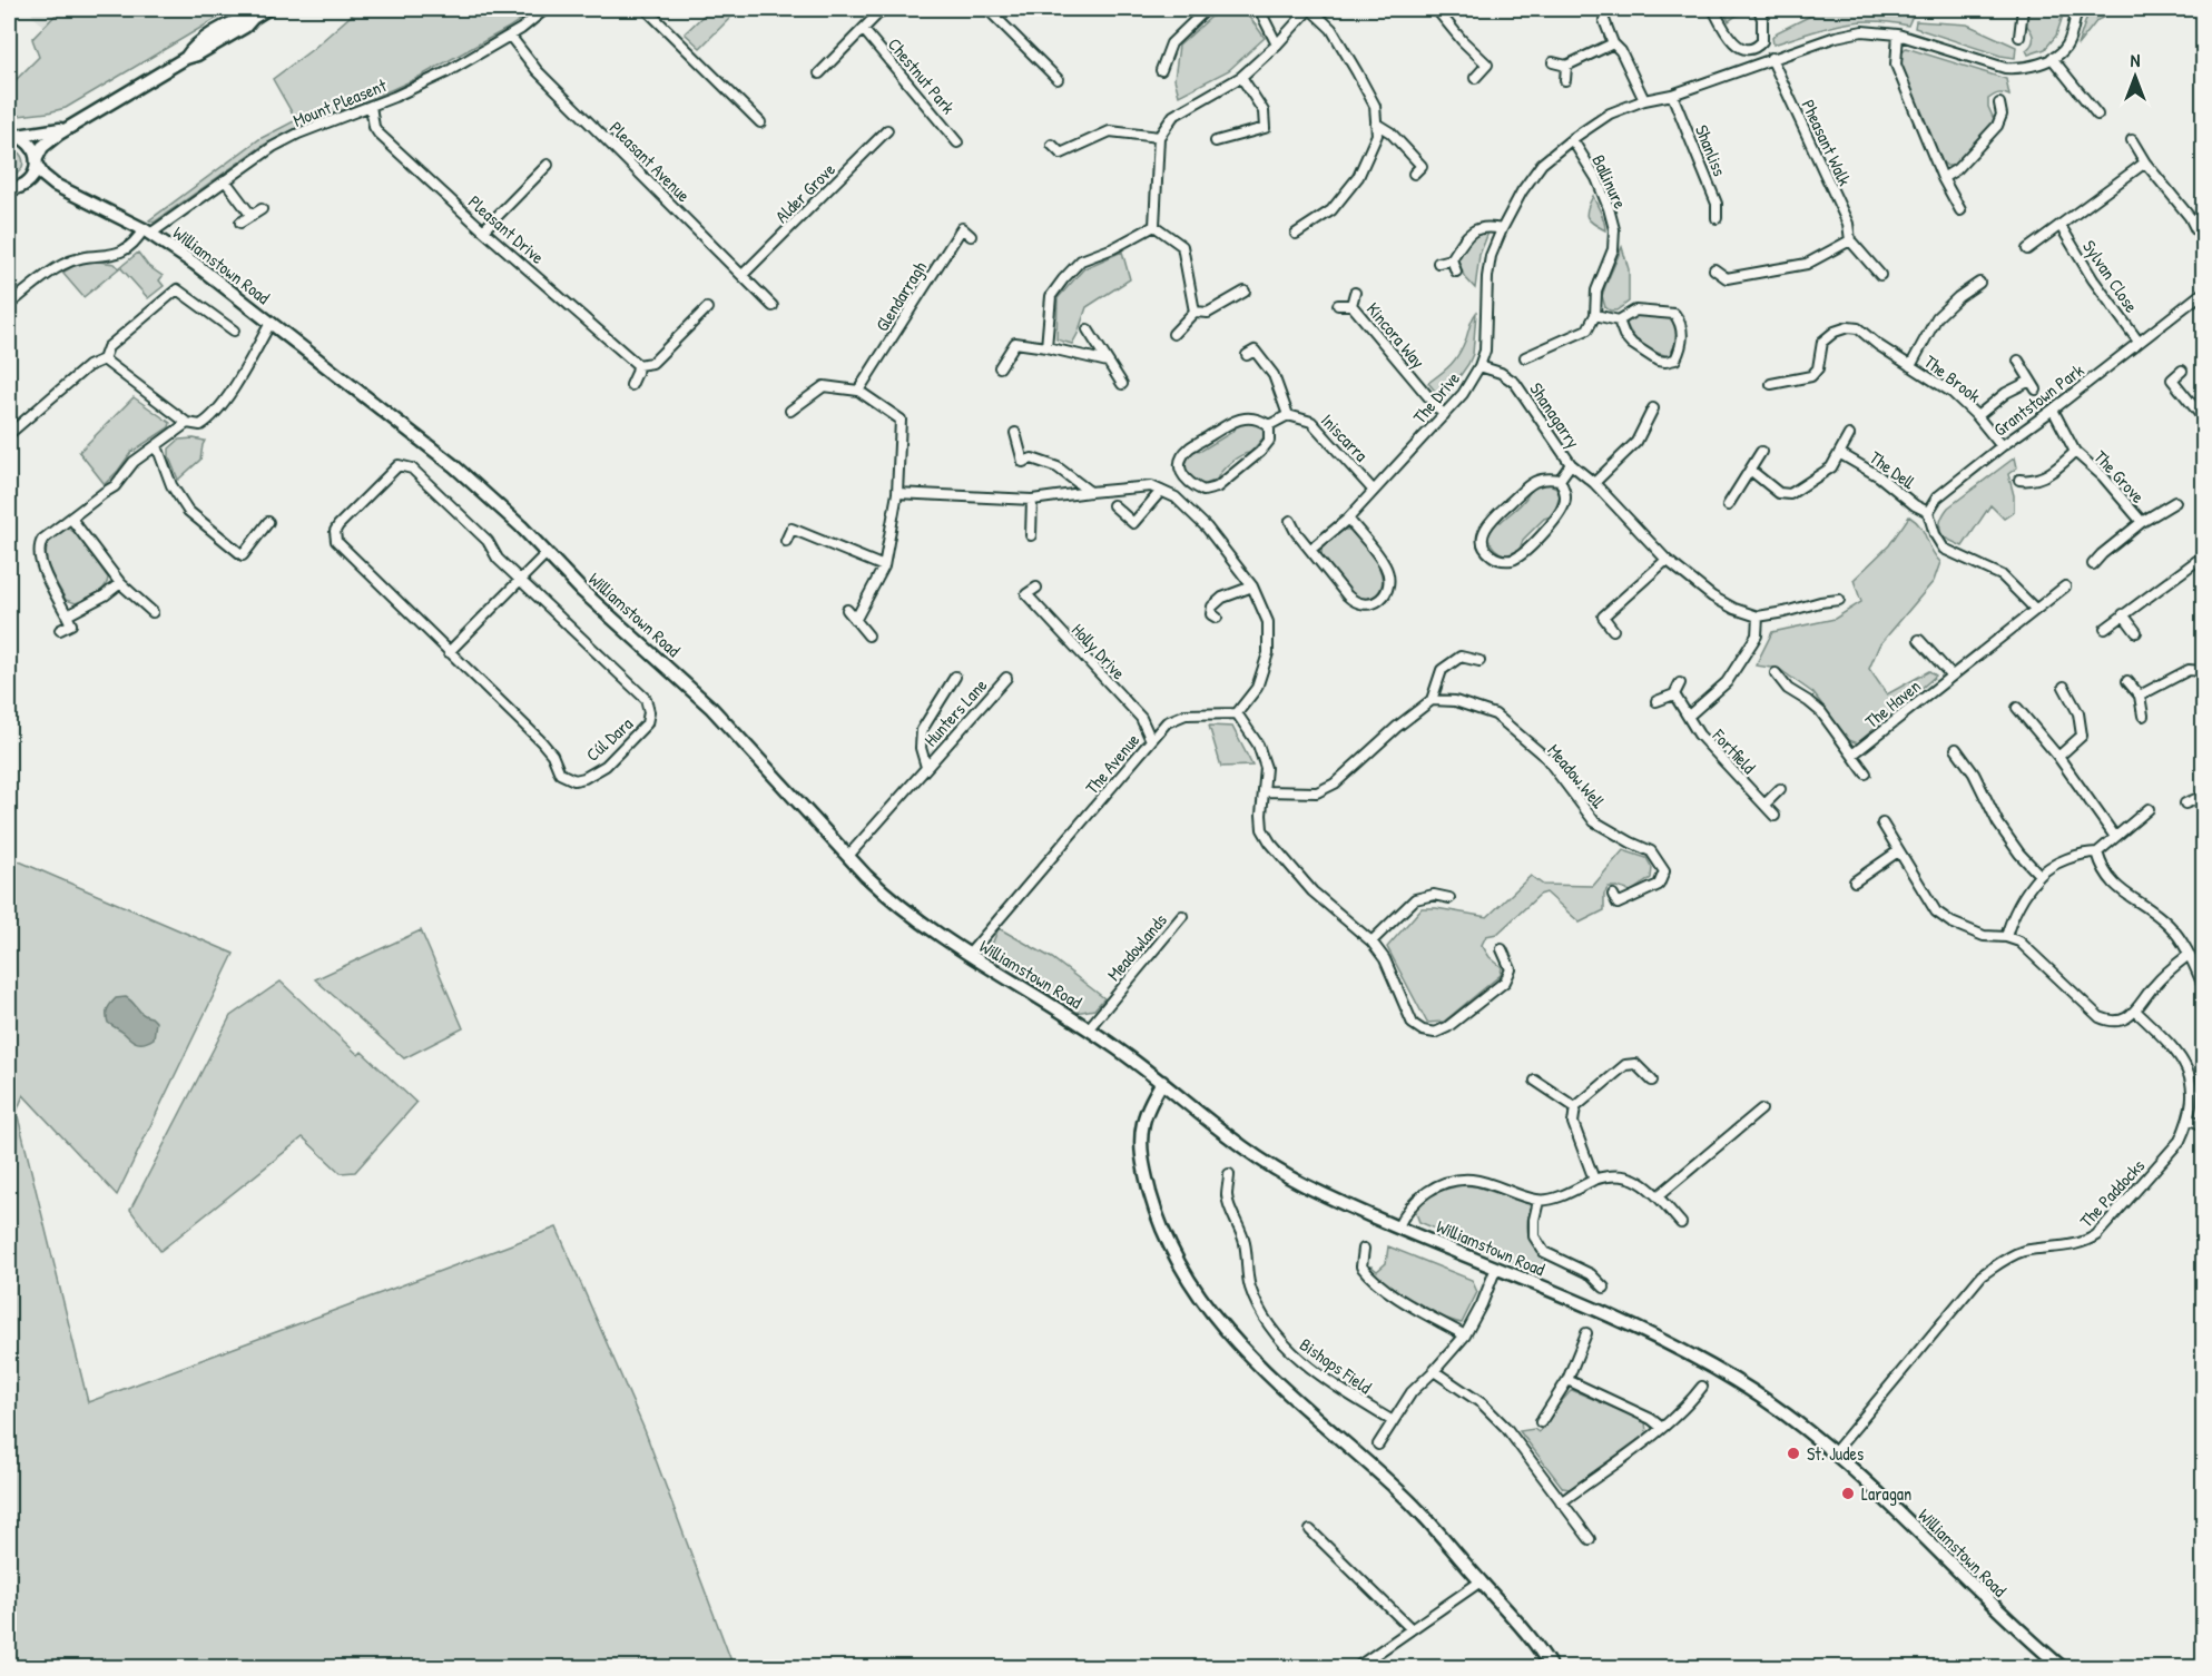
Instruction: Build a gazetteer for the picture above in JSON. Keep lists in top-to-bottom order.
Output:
{
  "streets": {
    "street": [
      "Chestnut Park",
      "Mount Pleasent",
      "Pheasant Walk",
      "Shanliss",
      "Pleasant Avenue",
      "Ballinure",
      "Alder Grove",
      "Pleasant Drive",
      "Williamstown Road",
      "Sylvan Close",
      "Glendarragh",
      "Kincora Way",
      "The Brook",
      "The Drive",
      "Grantstown Park",
      "Shanagarry",
      "Iniscarra",
      "The Dell",
      "The Grove",
      "Holly Drive",
      "The Haven",
      "Hunters Lane",
      "Cúl Dara",
      "Fortfield",
      "The Avenue",
      "Meadow Well",
      "Meadowlands",
      "The Paddocks",
      "Bishops Field"
    ]
  },
  "crossings": [
    ["Mount Pleasent", "Pleasant Avenue"],
    ["Mount Pleasent", "Pleasant Drive"],
    ["Mount Pleasent", "Williamstown Road"],
    ["Pheasant Walk", "The Drive"],
    ["Shanliss", "The Drive"],
    ["Pleasant Avenue", "Alder Grove"],
    ["Ballinure", "The Drive"],
    ["Williamstown Road", "Hunters Lane"],
    ["Williamstown Road", "The Avenue"],
    ["Williamstown Road", "Meadowlands"],
    ["Williamstown Road", "The Paddocks"],
    ["Sylvan Close", "Grantstown Park"],
    ["Kincora Way", "The Drive"],
    ["The Brook", "Grantstown Park"],
    ["The Drive", "Shanagarry"],
    ["The Drive", "Iniscarra"],
    ["Grantstown Park", "The Dell"],
    ["Grantstown Park", "The Grove"],
    ["Holly Drive", "The Avenue"]
  ],
  "places": ["St. Judes", "Laragan"],
  "north": "top"
}
